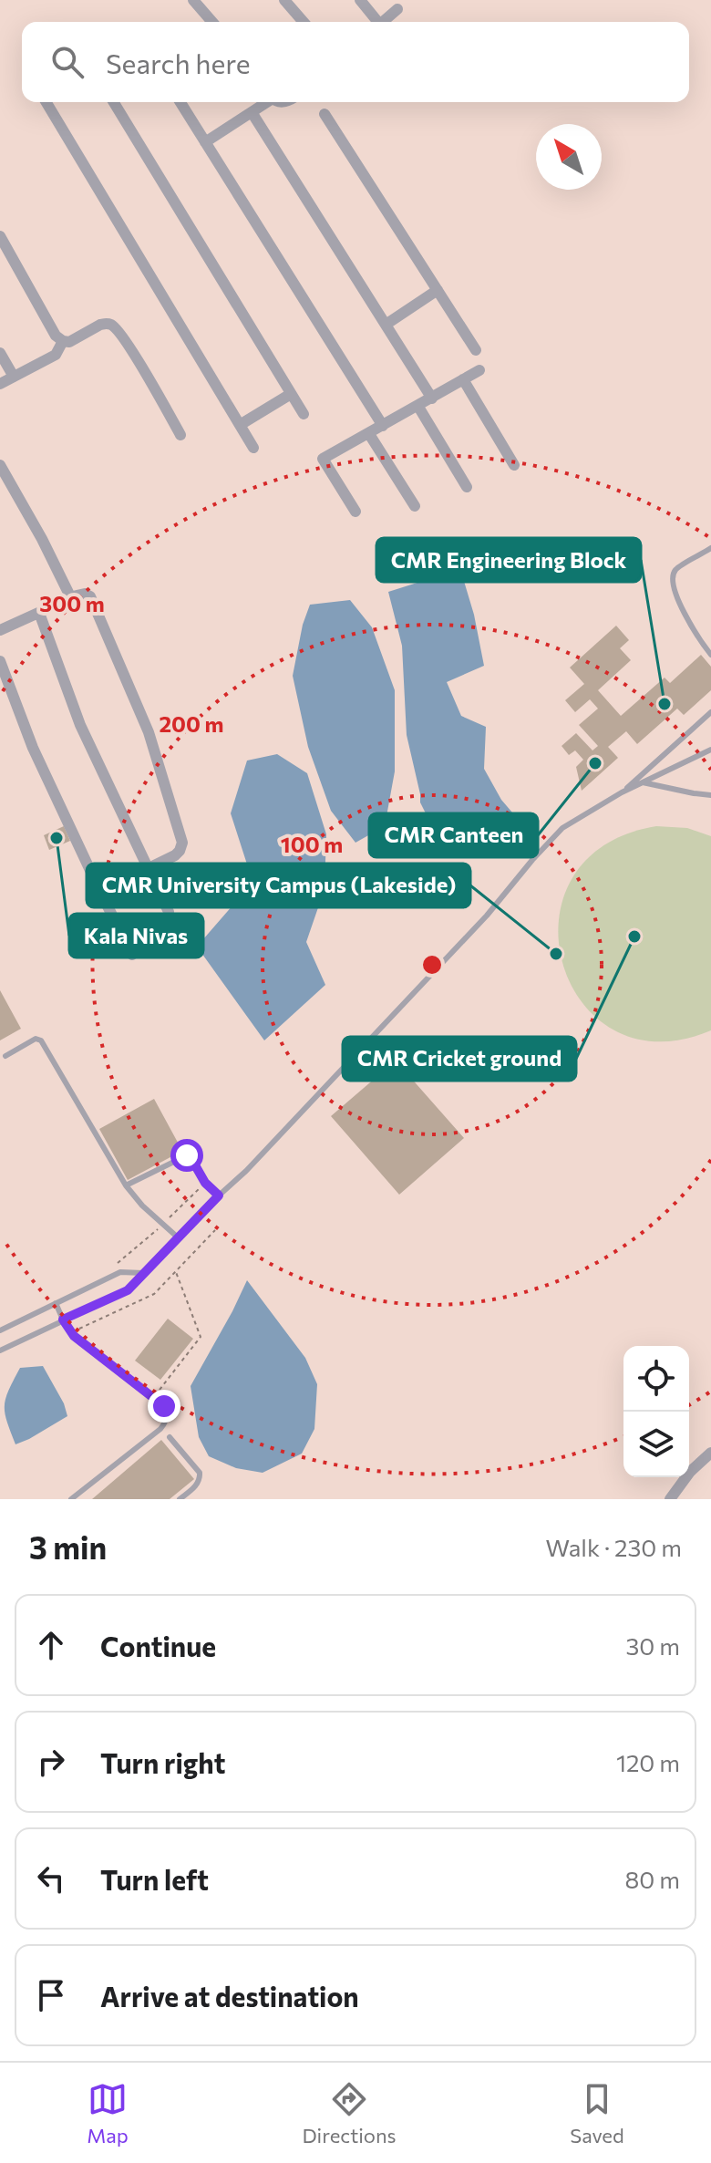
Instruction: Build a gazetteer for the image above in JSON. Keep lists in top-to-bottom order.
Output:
{
  "places": [
    "CMR Engineering Block",
    "CMR Canteen",
    "Kala Nivas",
    "CMR Cricket ground",
    "CMR University Campus (Lakeside)"
  ],
  "north": "top left",
  "page": {
    "search": "Search here",
    "heading": ["3 min", "Walk · 230 m"],
    "list": [
      ["Continue", "30 m"],
      ["Turn right", "120 m"],
      ["Turn left", "80 m"],
      "Arrive at destination"
    ],
    "nav": ["Map", "Directions", "Saved"]
  },
  "rings": ["300 m", "200 m", "100 m"]
}
